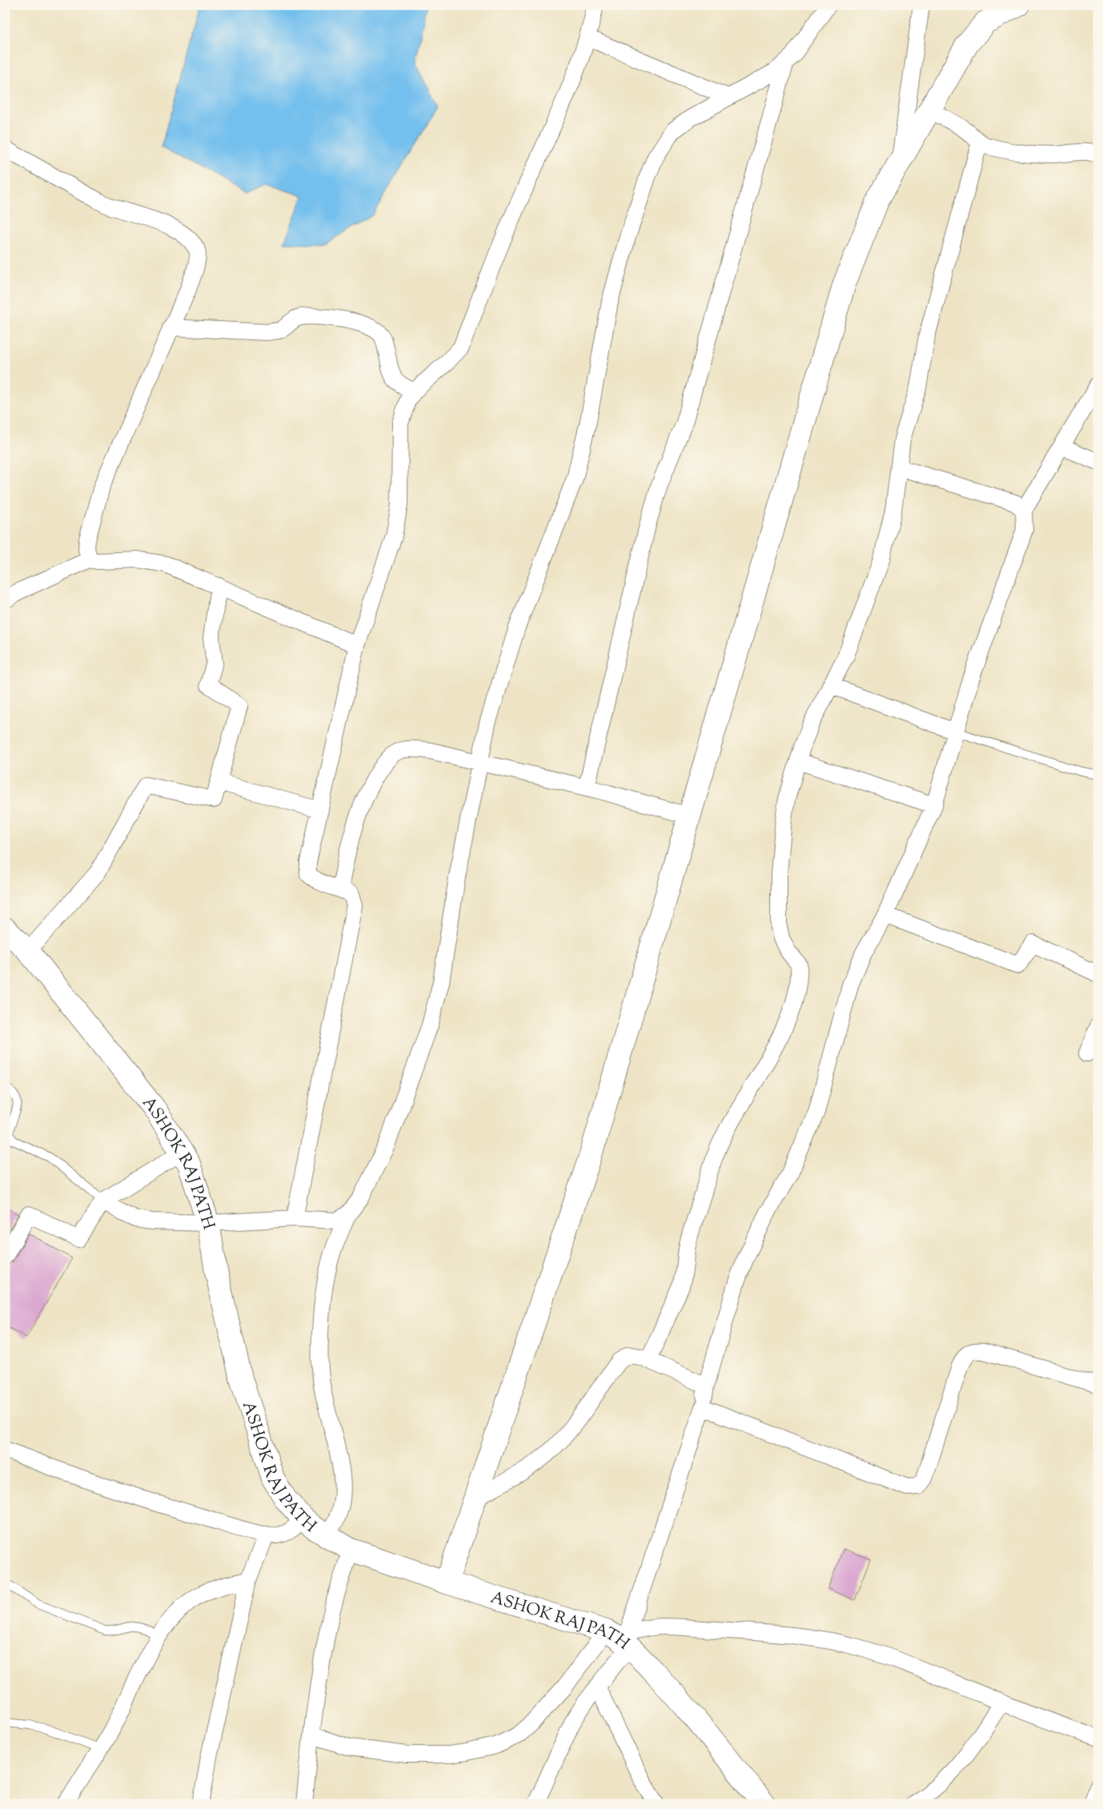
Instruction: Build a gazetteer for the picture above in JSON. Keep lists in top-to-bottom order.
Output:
{
  "streets": {
    "main road": ["ASHOK RAJ PATH"]
  }
}
